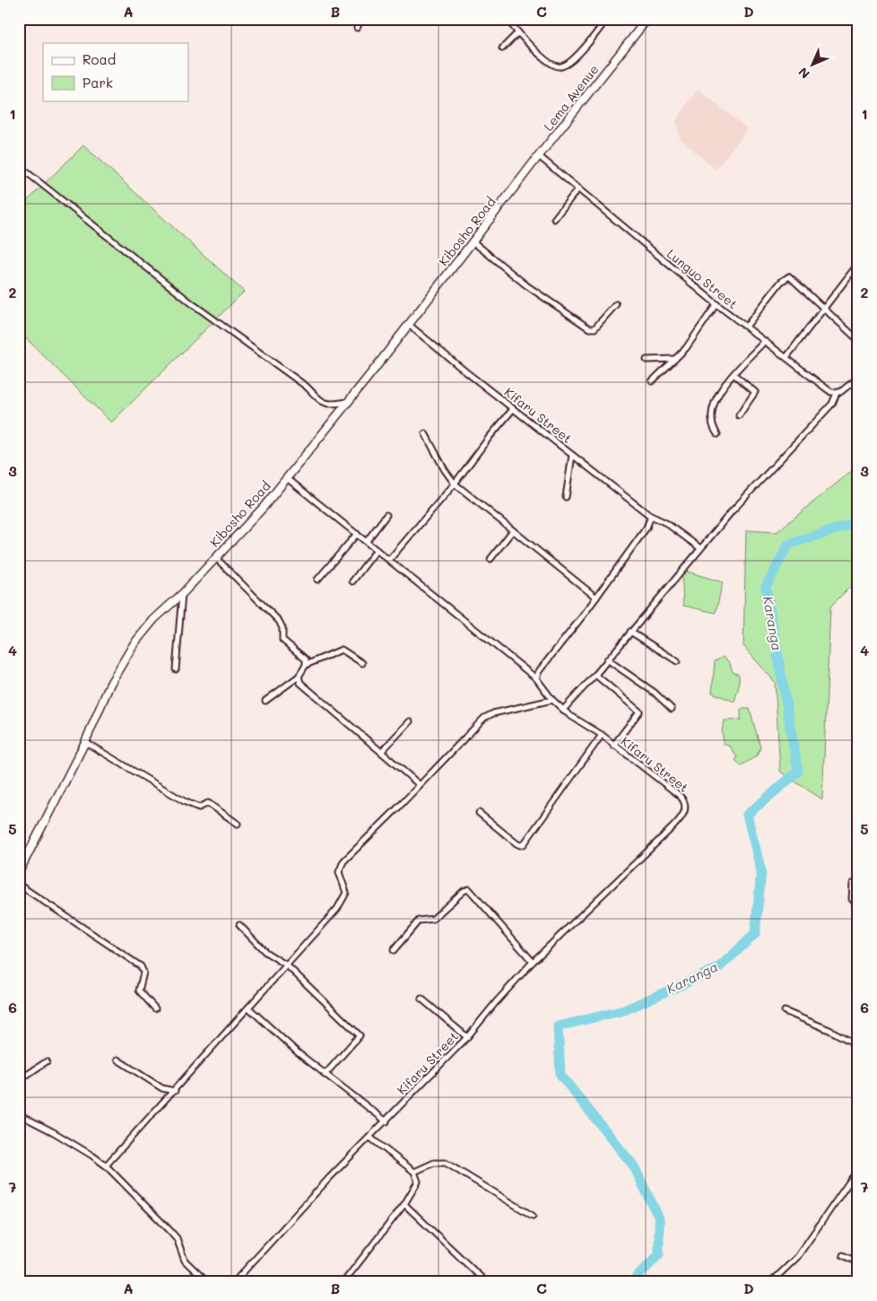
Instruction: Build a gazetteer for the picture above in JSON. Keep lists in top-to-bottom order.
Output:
{
  "streets": {
    "main road": ["Lema Avenue", "Kibosho Road"],
    "street": ["Lunguo Street", "Kifaru Street"]
  },
  "crossings": [
    ["Lema Avenue", "Kibosho Road"],
    ["Lema Avenue", "Lunguo Street"],
    ["Kibosho Road", "Kifaru Street"]
  ],
  "water": ["Karanga"],
  "legend": ["Road", "Park"],
  "north": "bottom left",
  "grid": {
    "columns": [
      "A",
      "B",
      "C",
      "D"
    ],
    "rows": [
      "1",
      "2",
      "3",
      "4",
      "5",
      "6",
      "7"
    ]
  }
}
